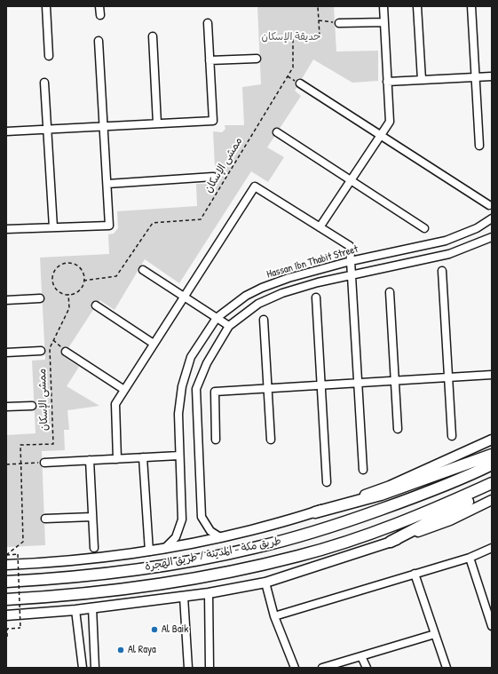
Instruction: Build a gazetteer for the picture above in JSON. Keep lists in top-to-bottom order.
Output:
{
  "streets": {
    "highway": ["طريق مكة - المدينة / طريق الهجرة"],
    "street": ["Hassan Ibn Thabit Street"],
    "path": ["ممشى الإسكان"]
  },
  "parks": ["حديقة الإسكان"],
  "places": ["Al Baik", "Al Raya"]
}
